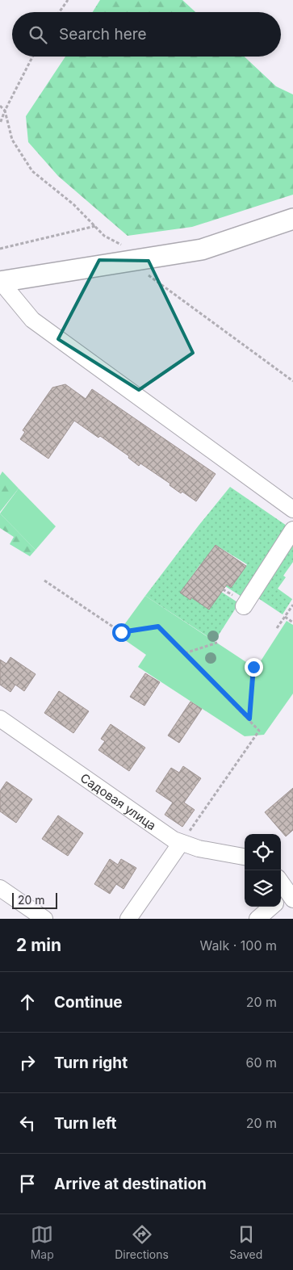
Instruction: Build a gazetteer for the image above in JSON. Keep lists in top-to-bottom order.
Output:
{
  "streets": {
    "street": ["Садовая улица"]
  },
  "scale_bar": "20 m",
  "page": {
    "search": "Search here",
    "scale": "20 m",
    "heading": ["2 min", "Walk · 100 m"],
    "list": [
      ["Continue", "20 m"],
      ["Turn right", "60 m"],
      ["Turn left", "20 m"],
      "Arrive at destination"
    ],
    "nav": ["Map", "Directions", "Saved"]
  }
}
